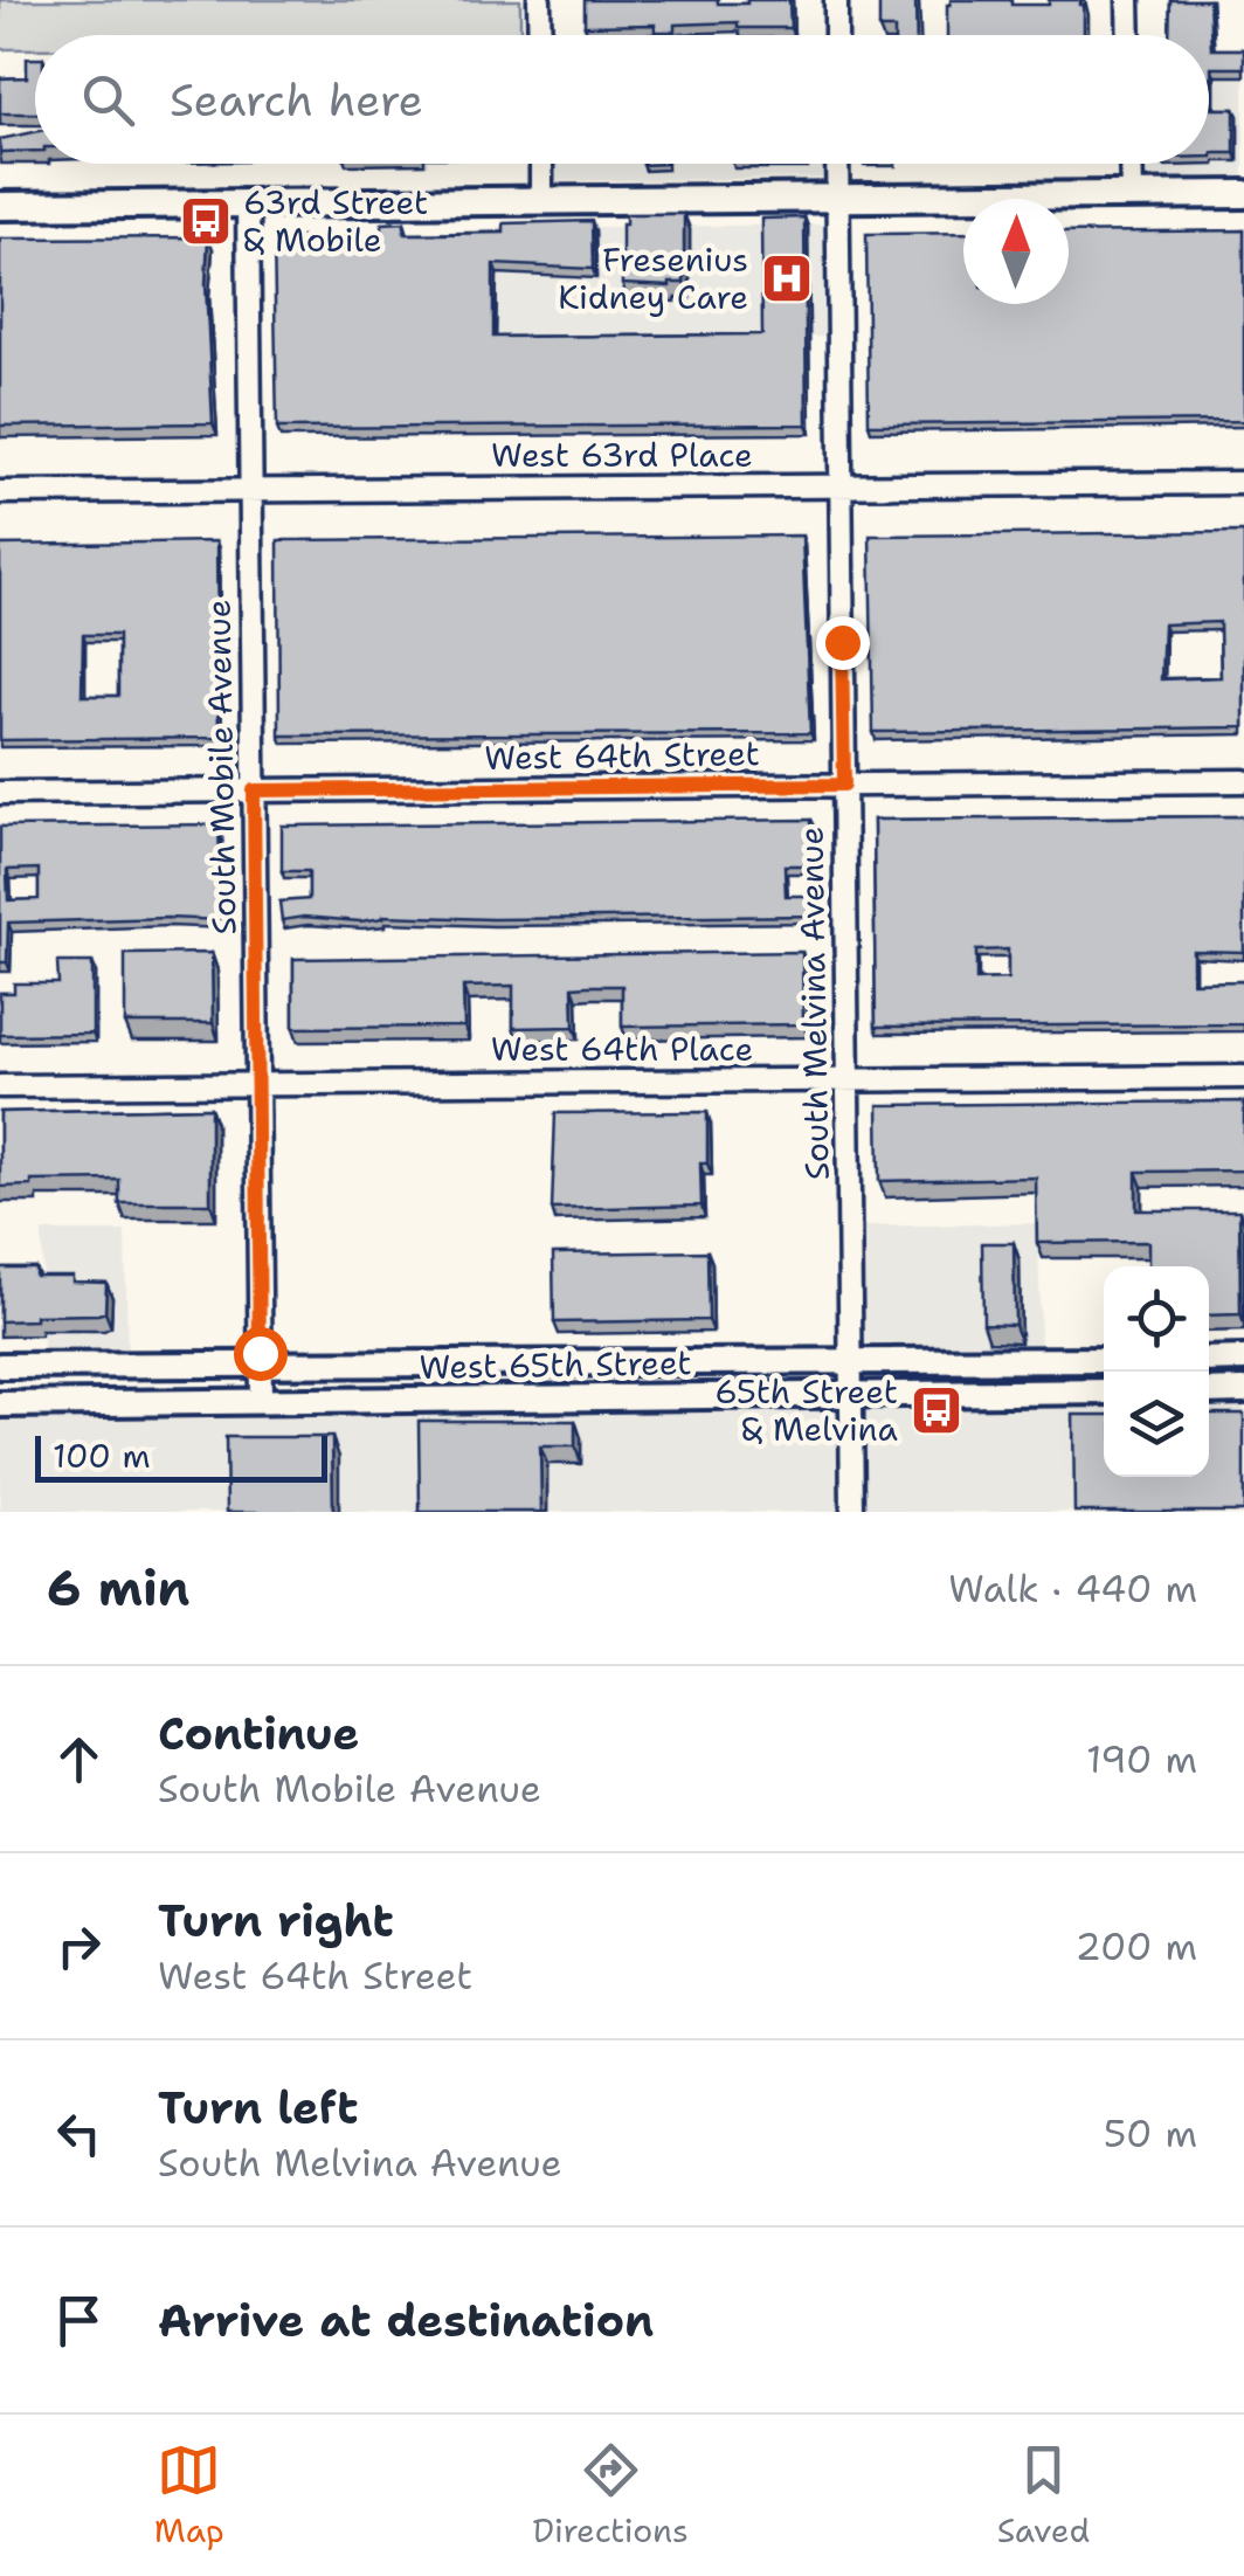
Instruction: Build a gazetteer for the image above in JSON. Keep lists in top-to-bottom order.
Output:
{
  "streets": {
    "street": [
      "West 63rd Place",
      "West 64th Street",
      "South Mobile Avenue",
      "South Melvina Avenue",
      "West 64th Place",
      "West 65th Street"
    ]
  },
  "crossings": [
    ["West 63rd Place", "South Mobile Avenue"],
    ["West 63rd Place", "South Melvina Avenue"],
    ["West 64th Street", "South Mobile Avenue"],
    ["West 64th Street", "South Melvina Avenue"],
    ["South Mobile Avenue", "West 64th Place"],
    ["South Mobile Avenue", "West 65th Street"],
    ["South Melvina Avenue", "West 64th Place"],
    ["South Melvina Avenue", "West 65th Street"]
  ],
  "places": {
    "bus stop": ["63rd Street & Mobile", "65th Street & Melvina"],
    "hospital": ["Fresenius Kidney Care"]
  },
  "scale_bar": "100 m",
  "north": "top",
  "page": {
    "search": "Search here",
    "scale": "100 m",
    "heading": ["6 min", "Walk · 440 m"],
    "list": [
      ["Continue", "South Mobile Avenue", "190 m"],
      ["Turn right", "West 64th Street", "200 m"],
      ["Turn left", "South Melvina Avenue", "50 m"],
      "Arrive at destination"
    ],
    "nav": ["Map", "Directions", "Saved"]
  }
}
